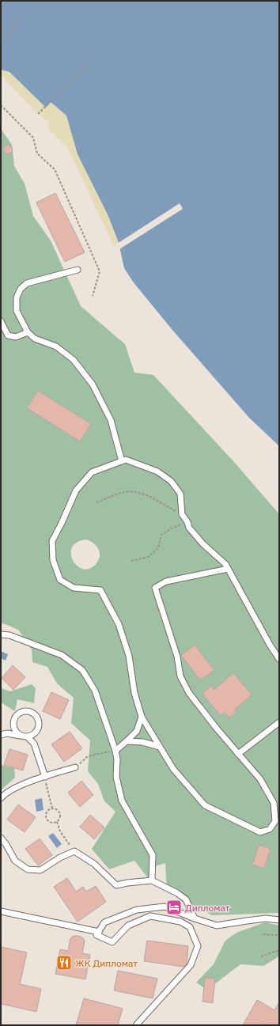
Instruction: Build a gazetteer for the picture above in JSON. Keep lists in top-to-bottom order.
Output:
{
  "places": {
    "hotel": ["Дипломат"],
    "restaurant": ["ЖК Дипломат"]
  }
}
